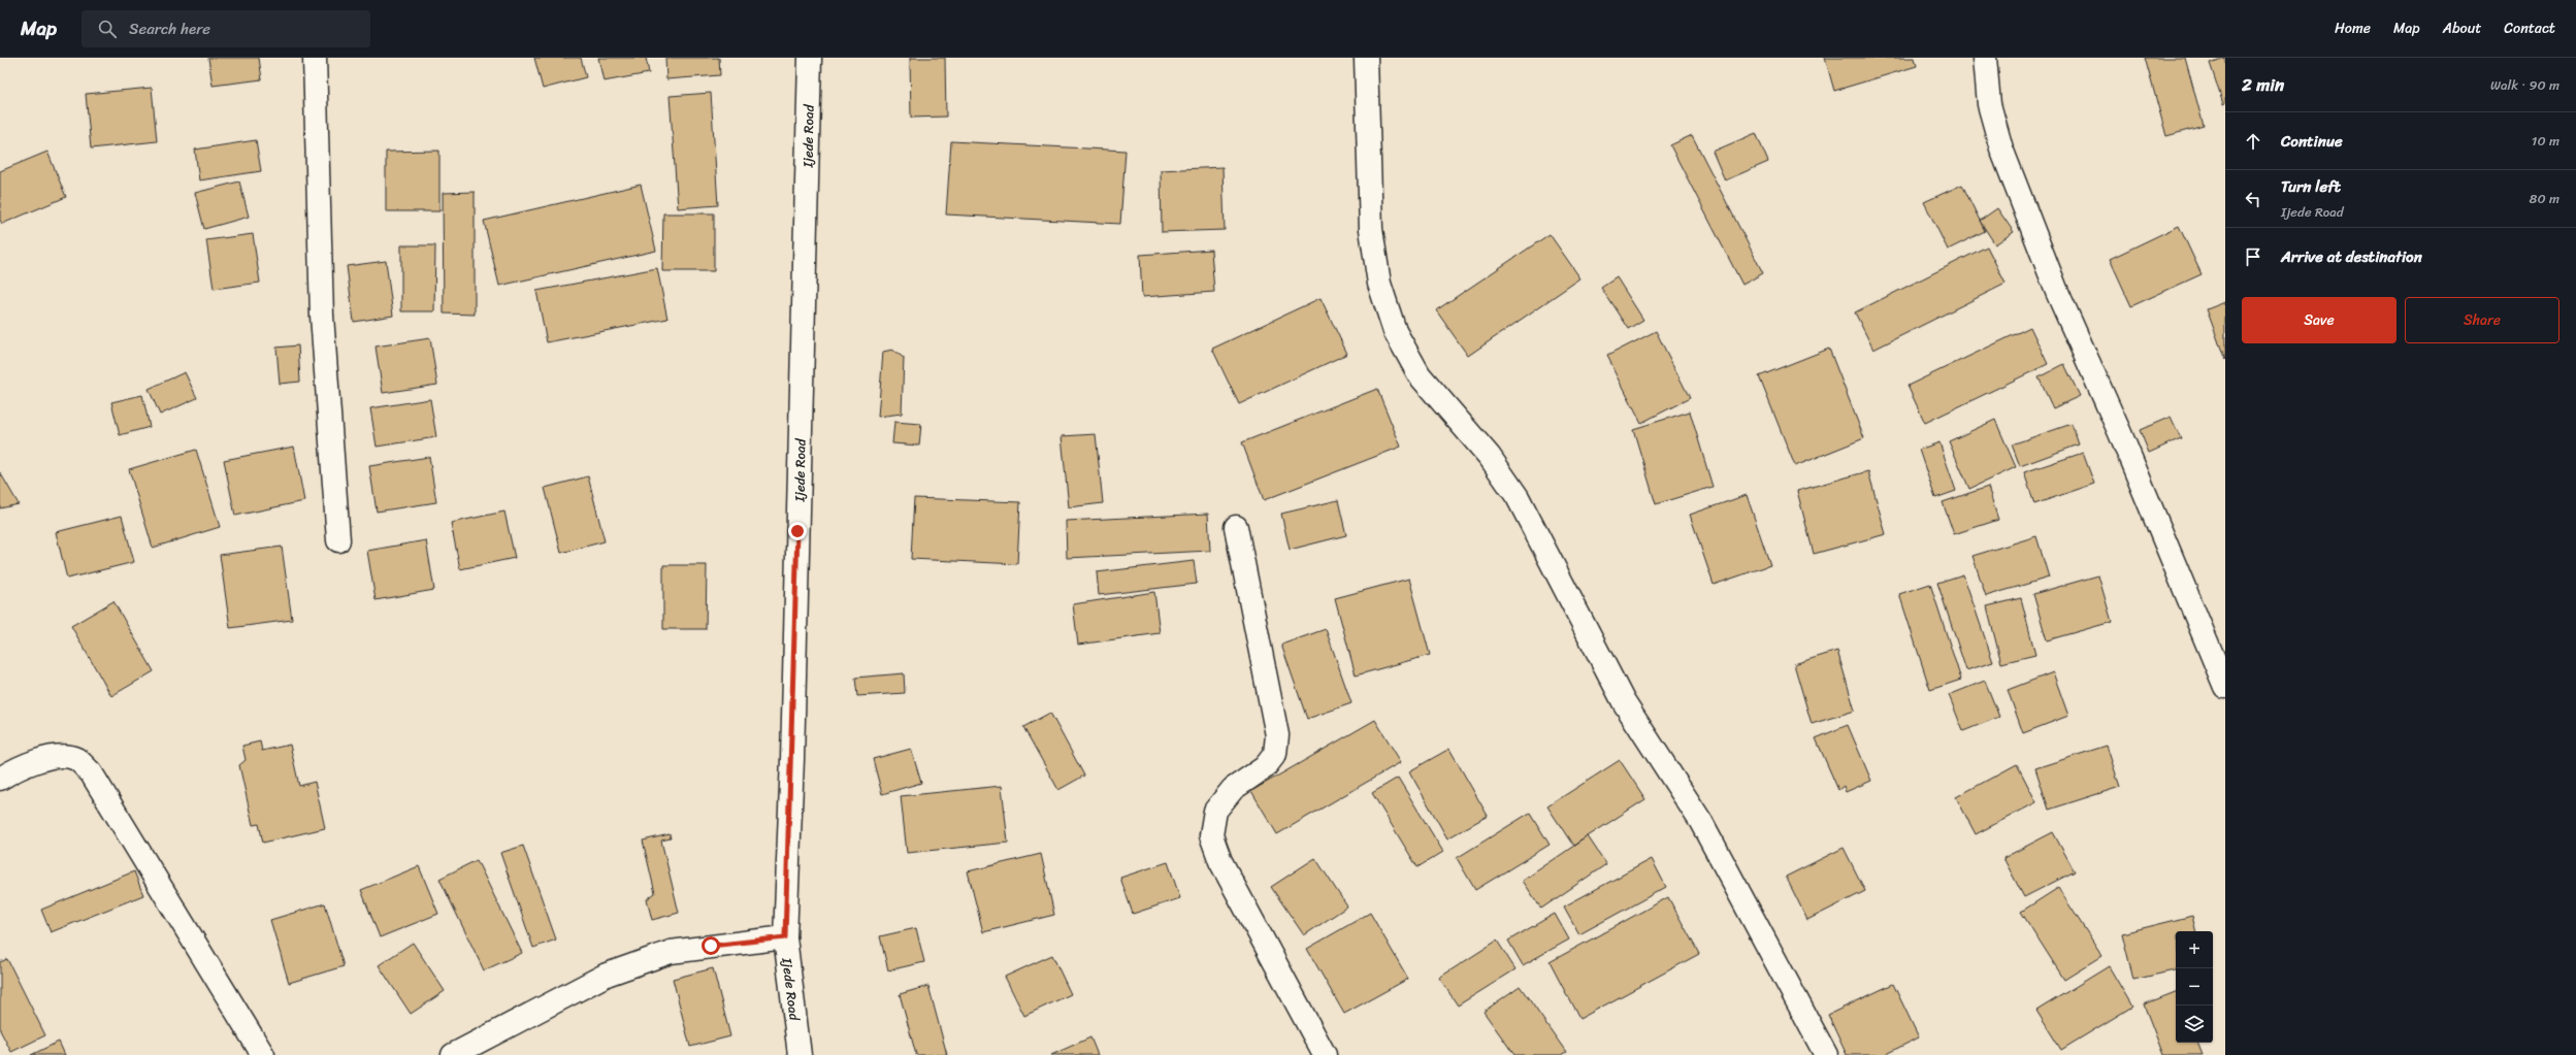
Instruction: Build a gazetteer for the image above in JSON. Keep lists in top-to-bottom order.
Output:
{
  "streets": {
    "street": ["Ijede Road"]
  },
  "page": {
    "header": "Map",
    "search": "Search here",
    "nav": [
      "Home",
      "Map",
      "About",
      "Contact"
    ],
    "heading": ["2 min", "Walk · 90 m"],
    "list": [
      ["Continue", "10 m"],
      ["Turn left", "Ijede Road", "80 m"],
      "Arrive at destination"
    ],
    "buttons": ["Save", "Share"],
    "map_buttons": ["+", "−"]
  }
}
